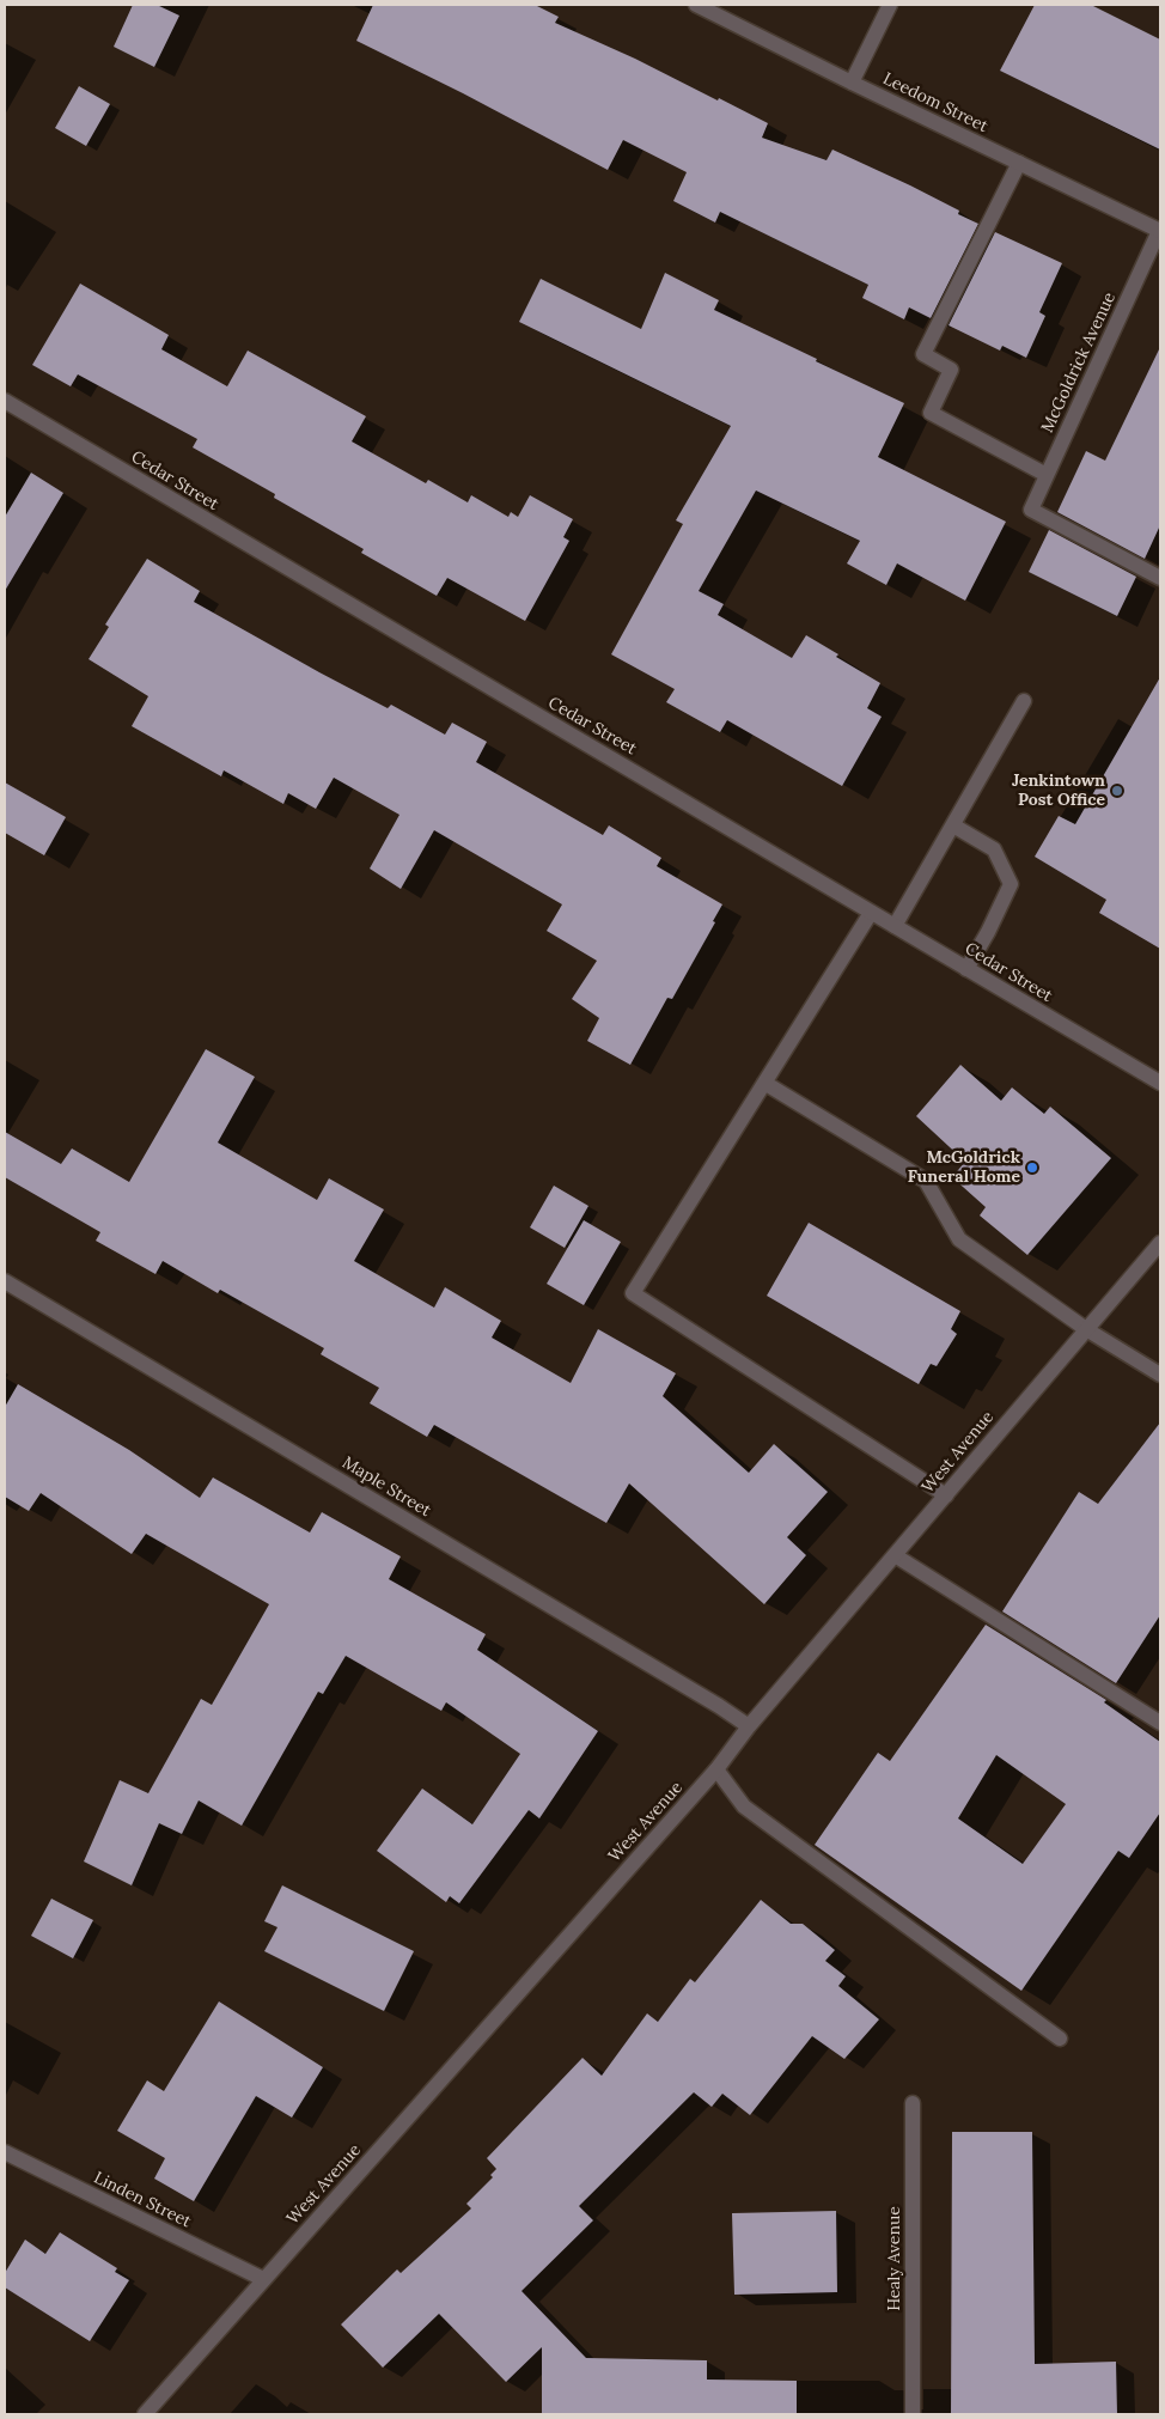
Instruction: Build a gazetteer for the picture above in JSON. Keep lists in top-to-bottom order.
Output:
{
  "streets": {
    "street": [
      "Leedom Street",
      "McGoldrick Avenue",
      "Cedar Street",
      "West Avenue",
      "Maple Street",
      "Linden Street",
      "Healy Avenue"
    ]
  },
  "crossings": [
    ["Leedom Street", "McGoldrick Avenue"],
    ["West Avenue", "Maple Street"],
    ["West Avenue", "Linden Street"]
  ],
  "places": ["Jenkintown Post Office", "McGoldrick Funeral Home"]
}
